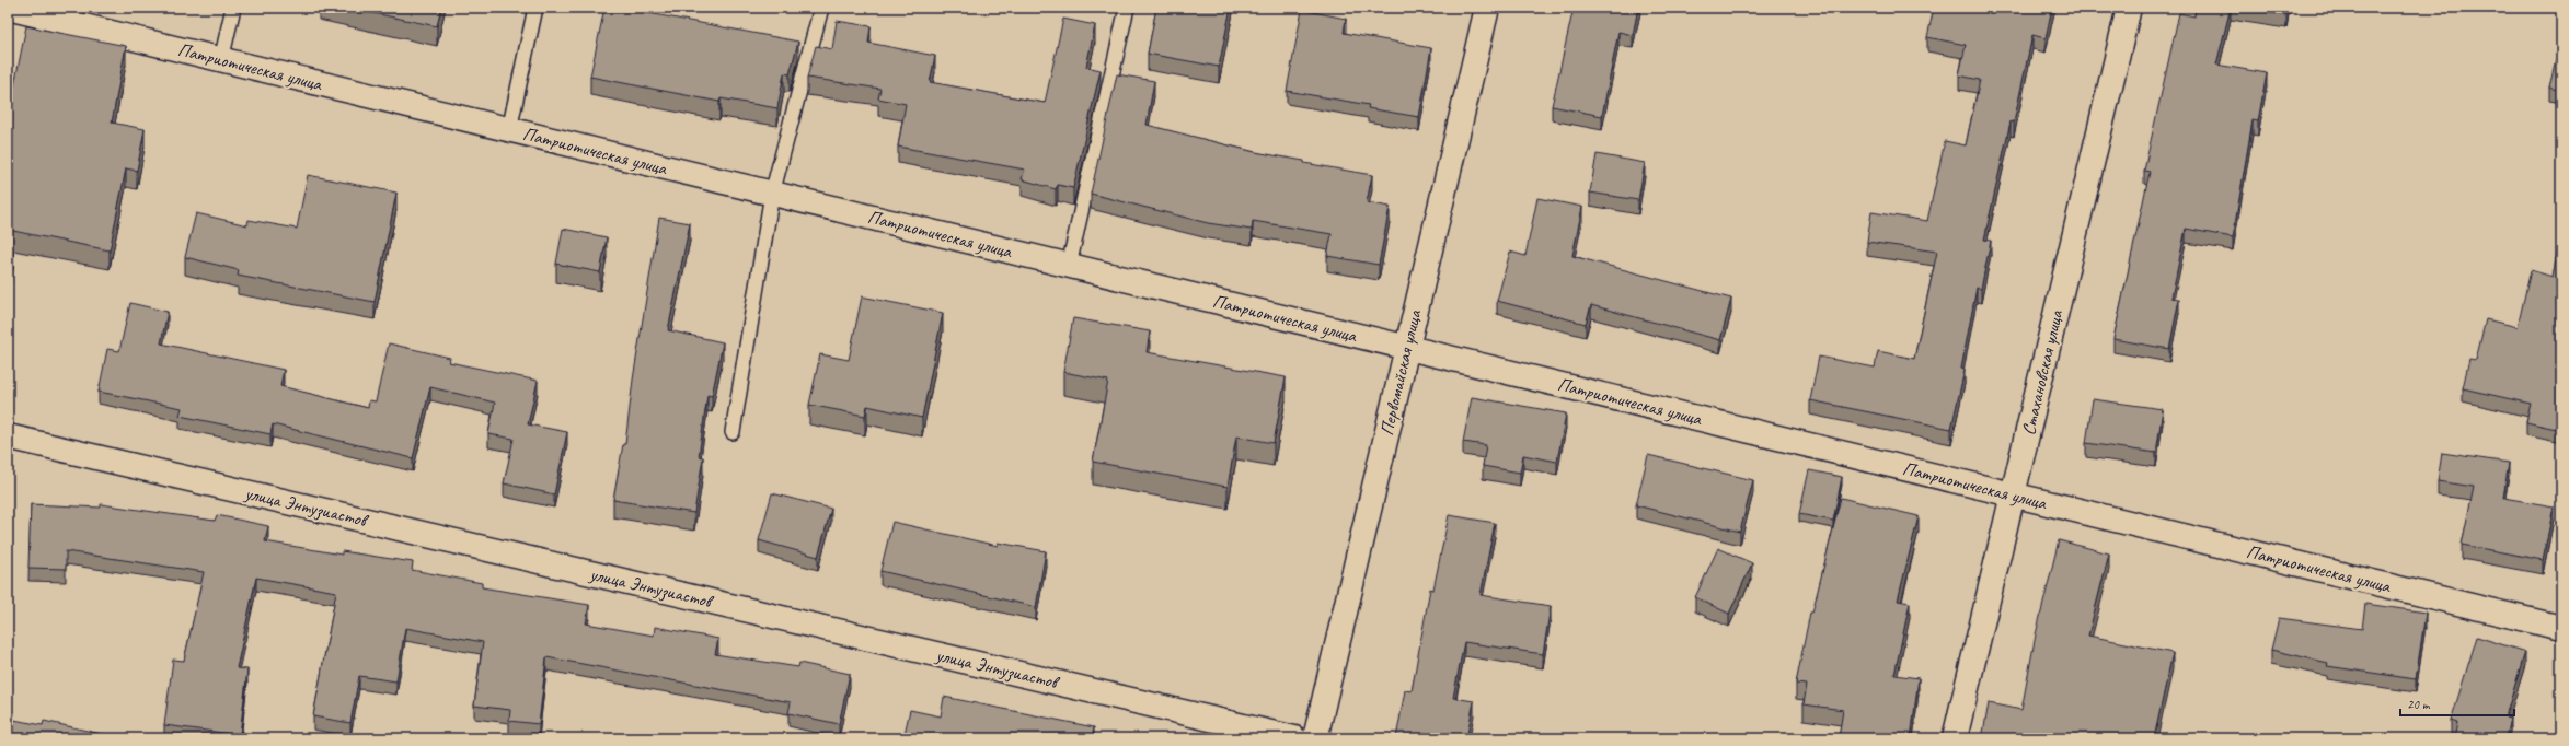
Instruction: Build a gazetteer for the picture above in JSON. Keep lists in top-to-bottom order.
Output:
{
  "streets": {
    "street": [
      "Патриотическая улица",
      "Первомайская улица",
      "Стахановская улица",
      "улица Энтузиастов"
    ]
  },
  "crossings": [
    ["Патриотическая улица", "Первомайская улица"],
    ["Патриотическая улица", "Стахановская улица"]
  ],
  "scale_bar": "20 m"
}
